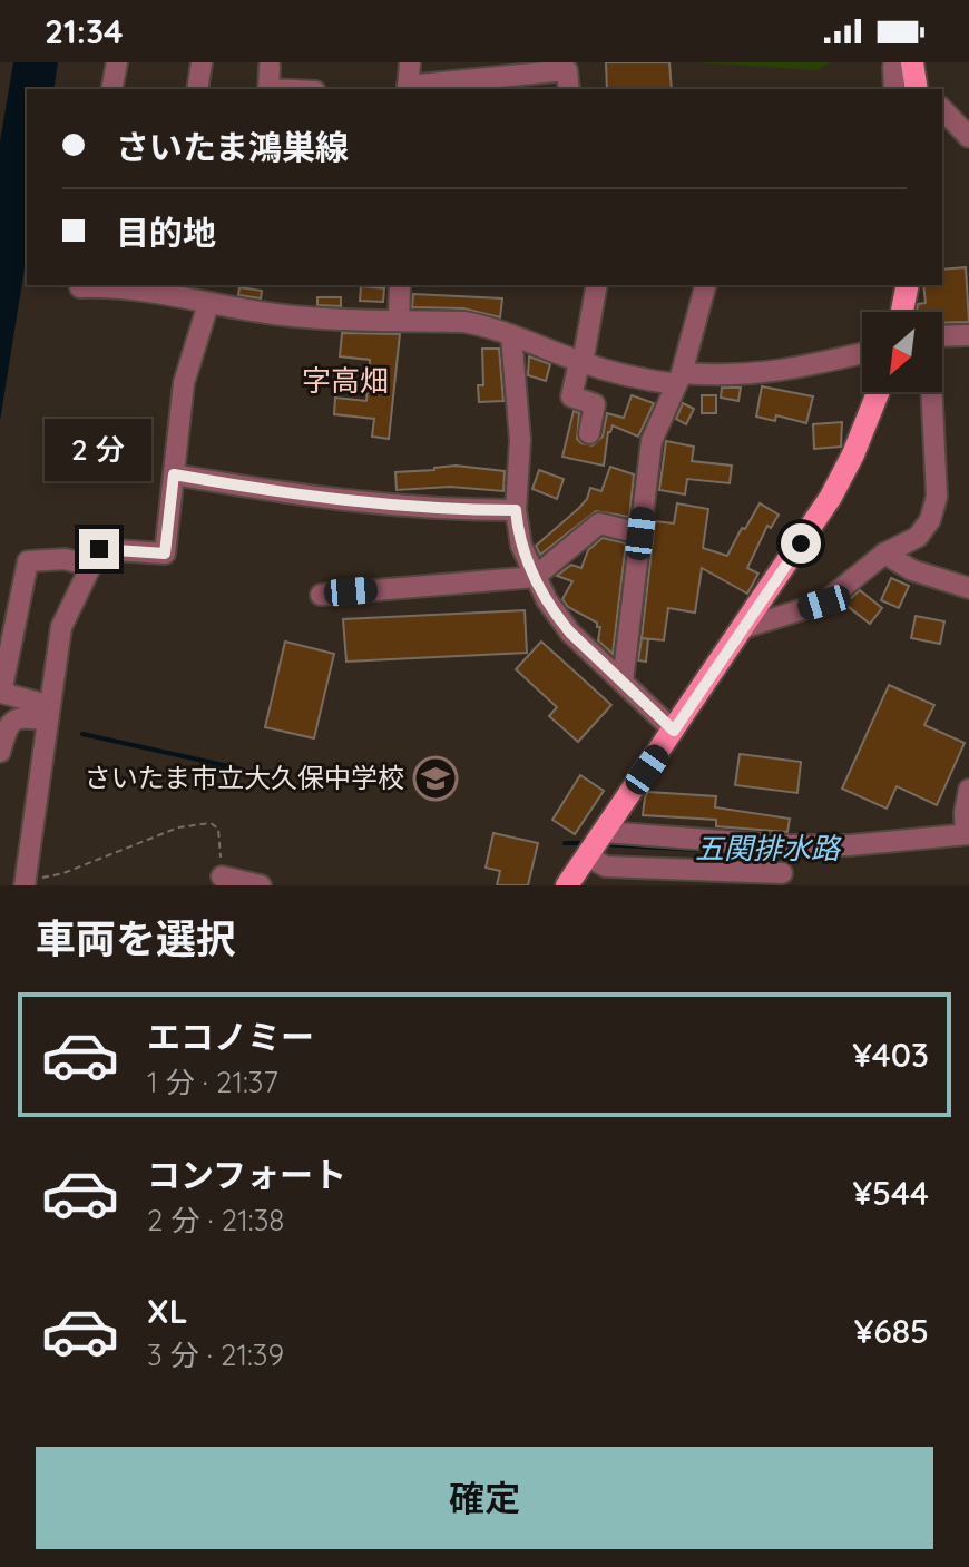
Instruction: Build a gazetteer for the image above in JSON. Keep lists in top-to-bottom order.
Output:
{
  "districts": ["字高畑"],
  "water": ["五関排水路"],
  "places": {
    "school or university": ["さいたま市立大久保中学校"]
  },
  "north": "bottom left",
  "page": {
    "status": "21:34",
    "banner": ["さいたま鴻巣線", "目的地"],
    "bubble": "2 分",
    "heading": "車両を選択",
    "list": [
      {
        "name": "エコノミー",
        "note": "1 分 · 21:37",
        "value": "¥403"
      },
      {
        "name": "コンフォート",
        "note": "2 分 · 21:38",
        "value": "¥544"
      },
      {
        "name": "XL",
        "note": "3 分 · 21:39",
        "value": "¥685"
      }
    ],
    "buttons": "確定"
  }
}
